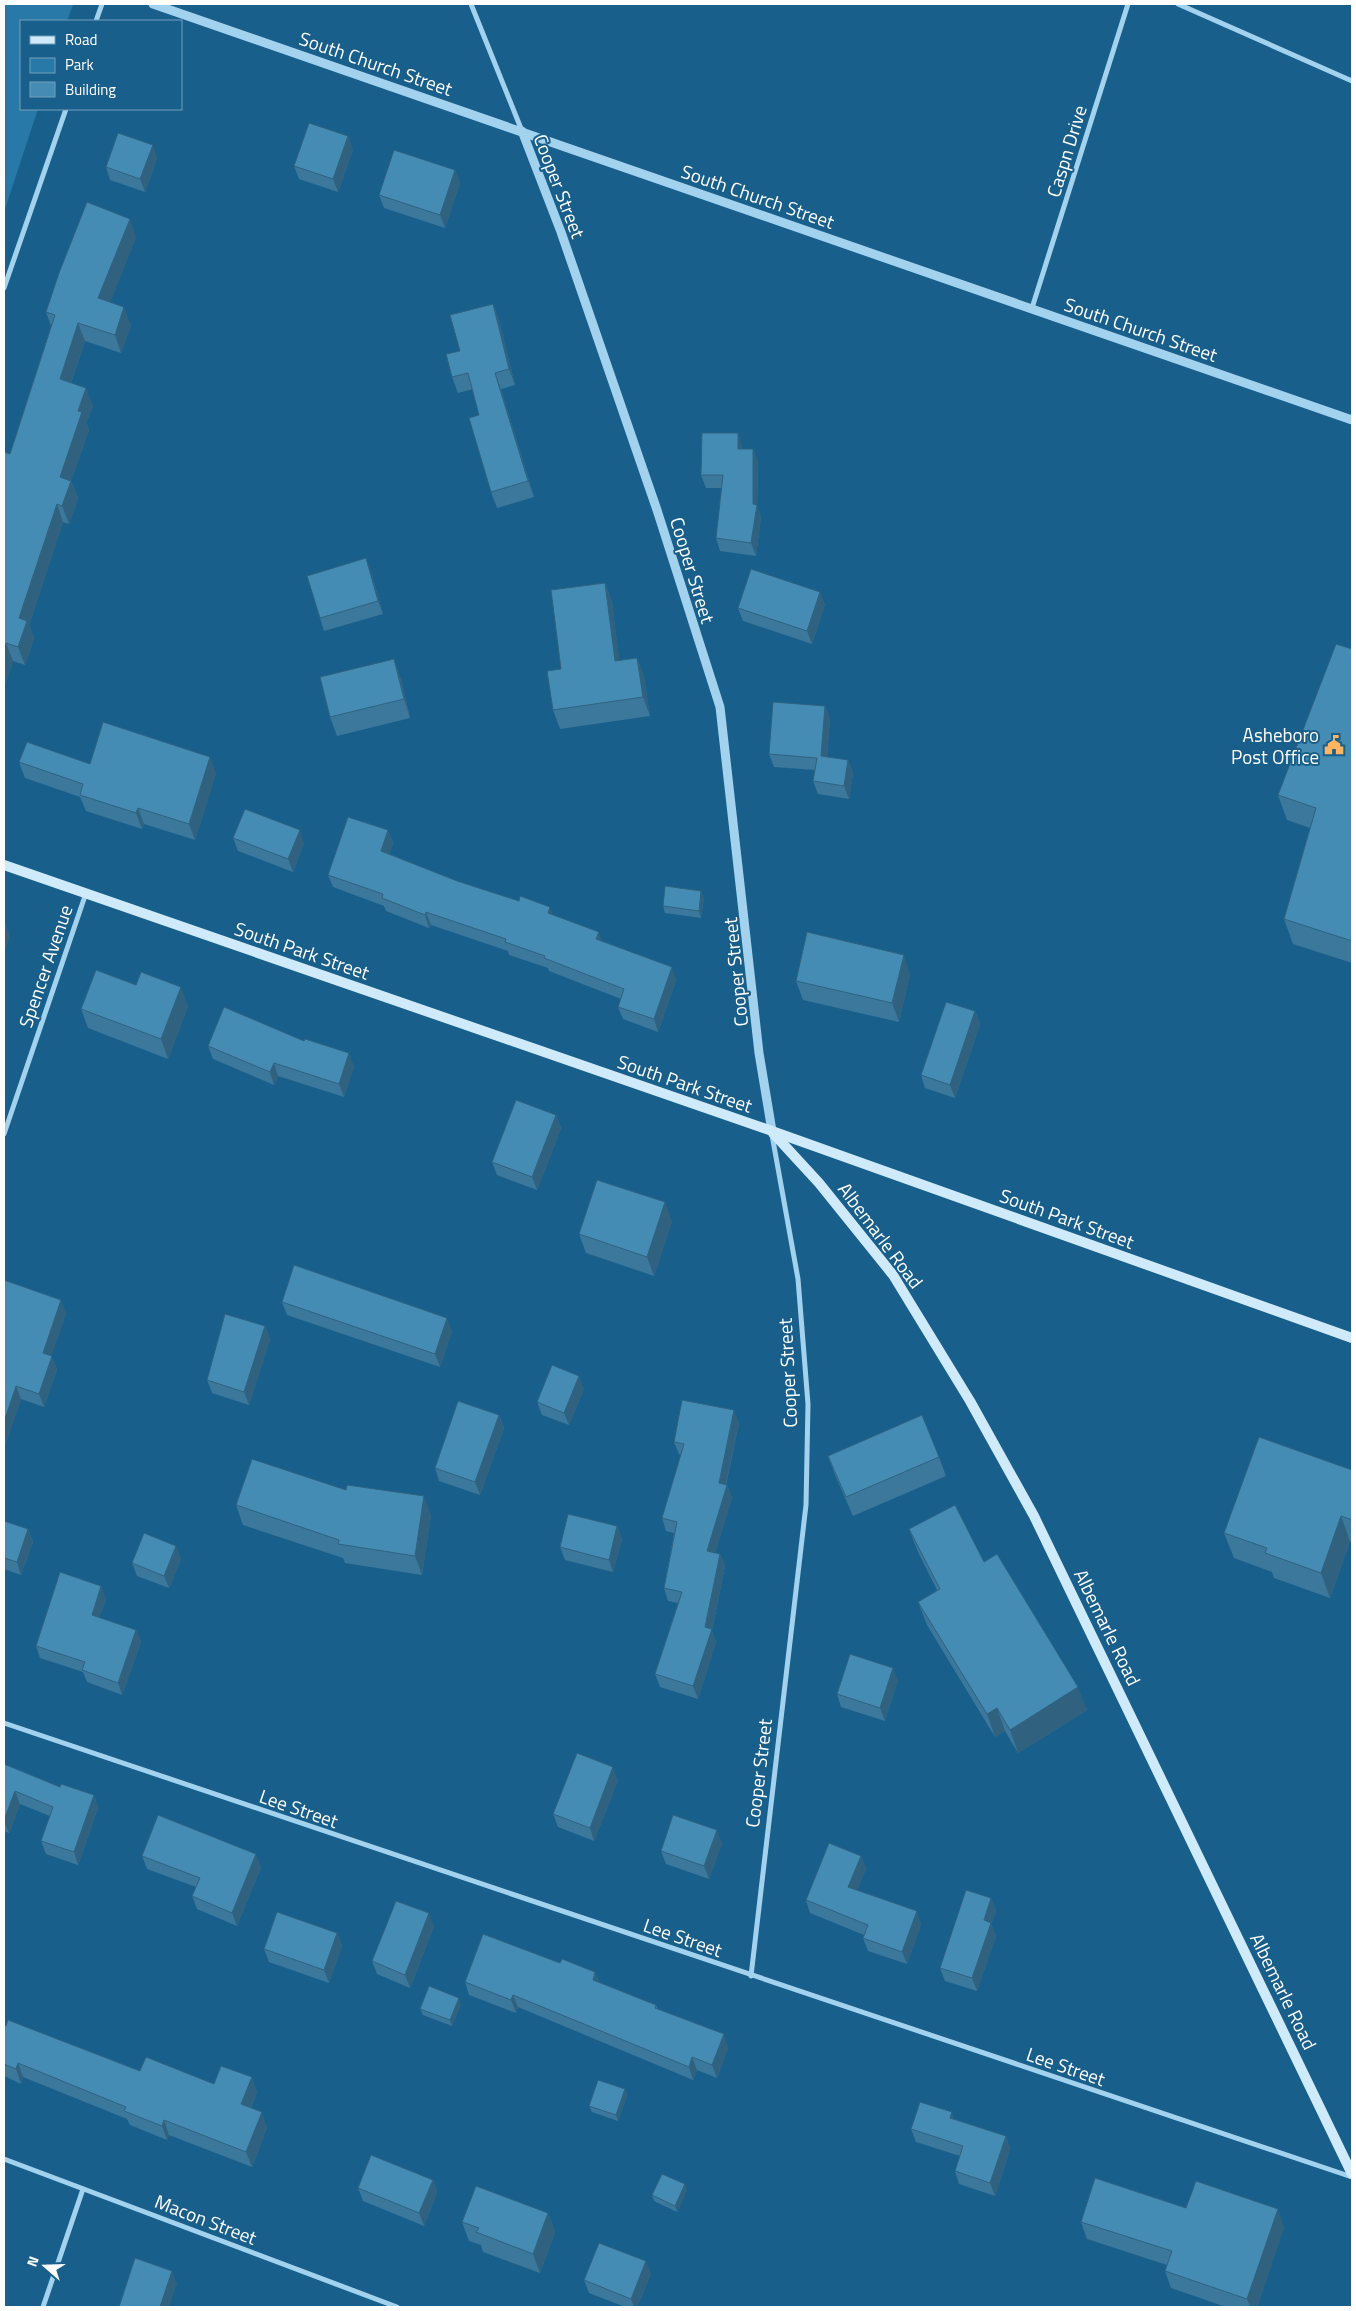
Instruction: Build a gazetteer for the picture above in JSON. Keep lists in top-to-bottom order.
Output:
{
  "streets": {
    "main road": ["South Park Street", "Albemarle Road"],
    "street": [
      "South Church Street",
      "Caspn Drive",
      "Cooper Street",
      "Spencer Avenue",
      "Lee Street",
      "Macon Street"
    ]
  },
  "crossings": [
    ["South Church Street", "Caspn Drive"],
    ["South Church Street", "Cooper Street"],
    ["Cooper Street", "South Park Street"],
    ["Cooper Street", "Albemarle Road"],
    ["Cooper Street", "Lee Street"],
    ["South Park Street", "Spencer Avenue"],
    ["South Park Street", "Albemarle Road"]
  ],
  "places": {
    "public building": ["Asheboro Post Office"]
  },
  "legend": ["Road", "Park", "Building"],
  "north": "left"
}
